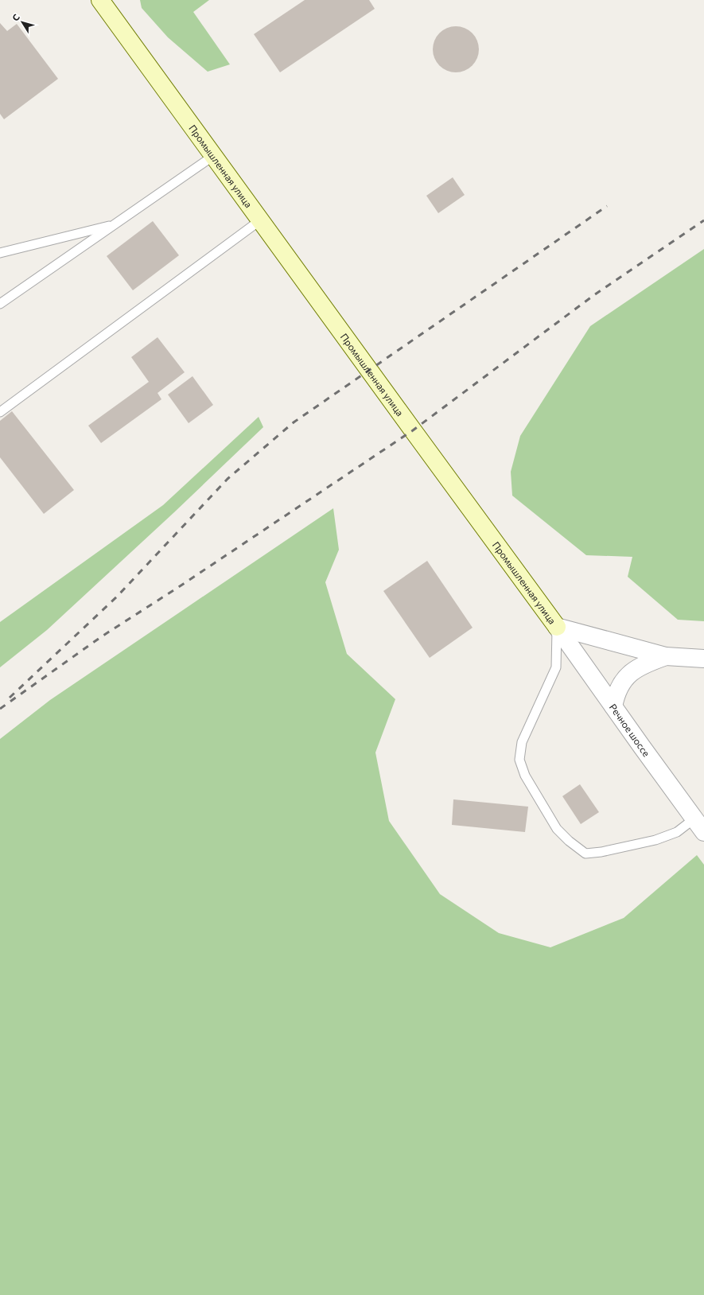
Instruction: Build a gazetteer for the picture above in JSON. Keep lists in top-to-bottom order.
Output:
{
  "streets": {
    "street": ["Промышленная улица", "Речное шоссе"]
  },
  "crossings": [
    ["Промышленная улица", "Речное шоссе"]
  ],
  "north": "top left"
}
